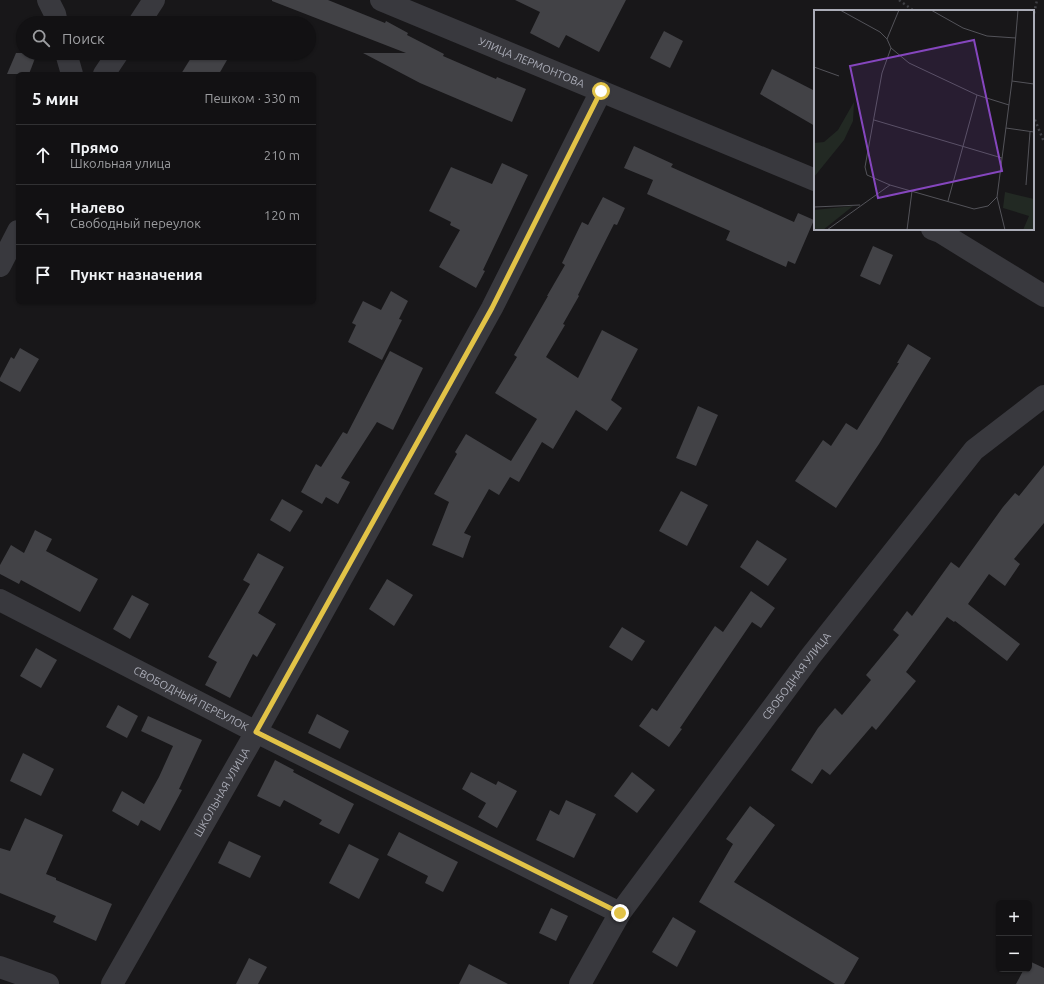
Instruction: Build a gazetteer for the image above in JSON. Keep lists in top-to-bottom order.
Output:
{
  "streets": {
    "street": [
      "УЛИЦА ЛЕРМОНТОВА",
      "СВОБОДНАЯ УЛИЦА",
      "СВОБОДНЫЙ ПЕРЕУЛОК",
      "ШКОЛЬНАЯ УЛИЦА"
    ]
  },
  "crossings": [
    ["УЛИЦА ЛЕРМОНТОВА", "ШКОЛЬНАЯ УЛИЦА"],
    ["СВОБОДНАЯ УЛИЦА", "СВОБОДНЫЙ ПЕРЕУЛОК"],
    ["СВОБОДНЫЙ ПЕРЕУЛОК", "ШКОЛЬНАЯ УЛИЦА"]
  ],
  "page": {
    "search": "Поиск",
    "heading": ["5 мин", "Пешком · 330 m"],
    "list": [
      ["Прямо", "Школьная улица", "210 m"],
      ["Налево", "Свободный переулок", "120 m"],
      "Пункт назначения"
    ],
    "map_buttons": ["+", "−"]
  }
}
